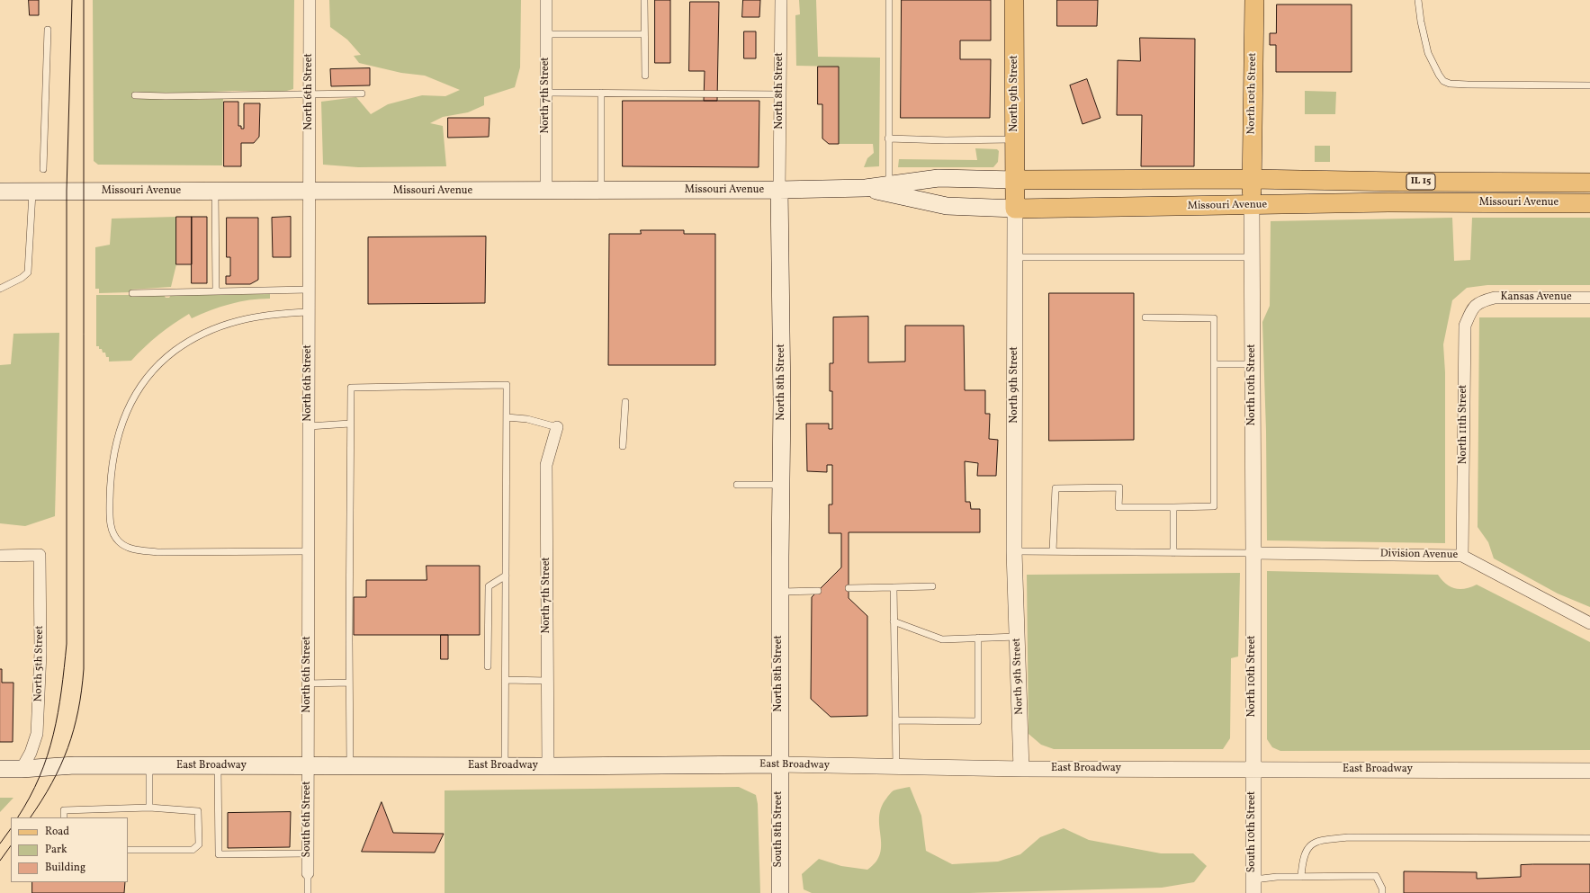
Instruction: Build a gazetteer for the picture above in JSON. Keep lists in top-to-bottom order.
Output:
{
  "streets": {
    "main road": [
      "North 8th Street",
      "North 9th Street",
      "North 10th Street",
      "IL 15",
      "Missouri Avenue",
      "East Broadway",
      "South 8th Street"
    ],
    "street": [
      "North 6th Street",
      "North 7th Street",
      "Kansas Avenue",
      "North 11th Street",
      "Division Avenue",
      "North 5th Street",
      "South 6th Street",
      "South 10th Street"
    ]
  },
  "crossings": [
    ["North 8th Street", "Missouri Avenue"],
    ["North 8th Street", "East Broadway"],
    ["North 8th Street", "South 8th Street"],
    ["North 6th Street", "Missouri Avenue"],
    ["North 6th Street", "East Broadway"],
    ["North 6th Street", "South 6th Street"],
    ["North 9th Street", "Missouri Avenue"],
    ["North 9th Street", "East Broadway"],
    ["North 10th Street", "Missouri Avenue"],
    ["North 10th Street", "Division Avenue"],
    ["North 10th Street", "East Broadway"],
    ["North 10th Street", "South 10th Street"],
    ["North 7th Street", "Missouri Avenue"],
    ["North 7th Street", "East Broadway"],
    ["Kansas Avenue", "North 11th Street"],
    ["North 11th Street", "Division Avenue"],
    ["North 5th Street", "East Broadway"],
    ["East Broadway", "South 6th Street"],
    ["East Broadway", "South 8th Street"],
    ["East Broadway", "South 10th Street"]
  ],
  "legend": ["Road", "Park", "Building"]
}
